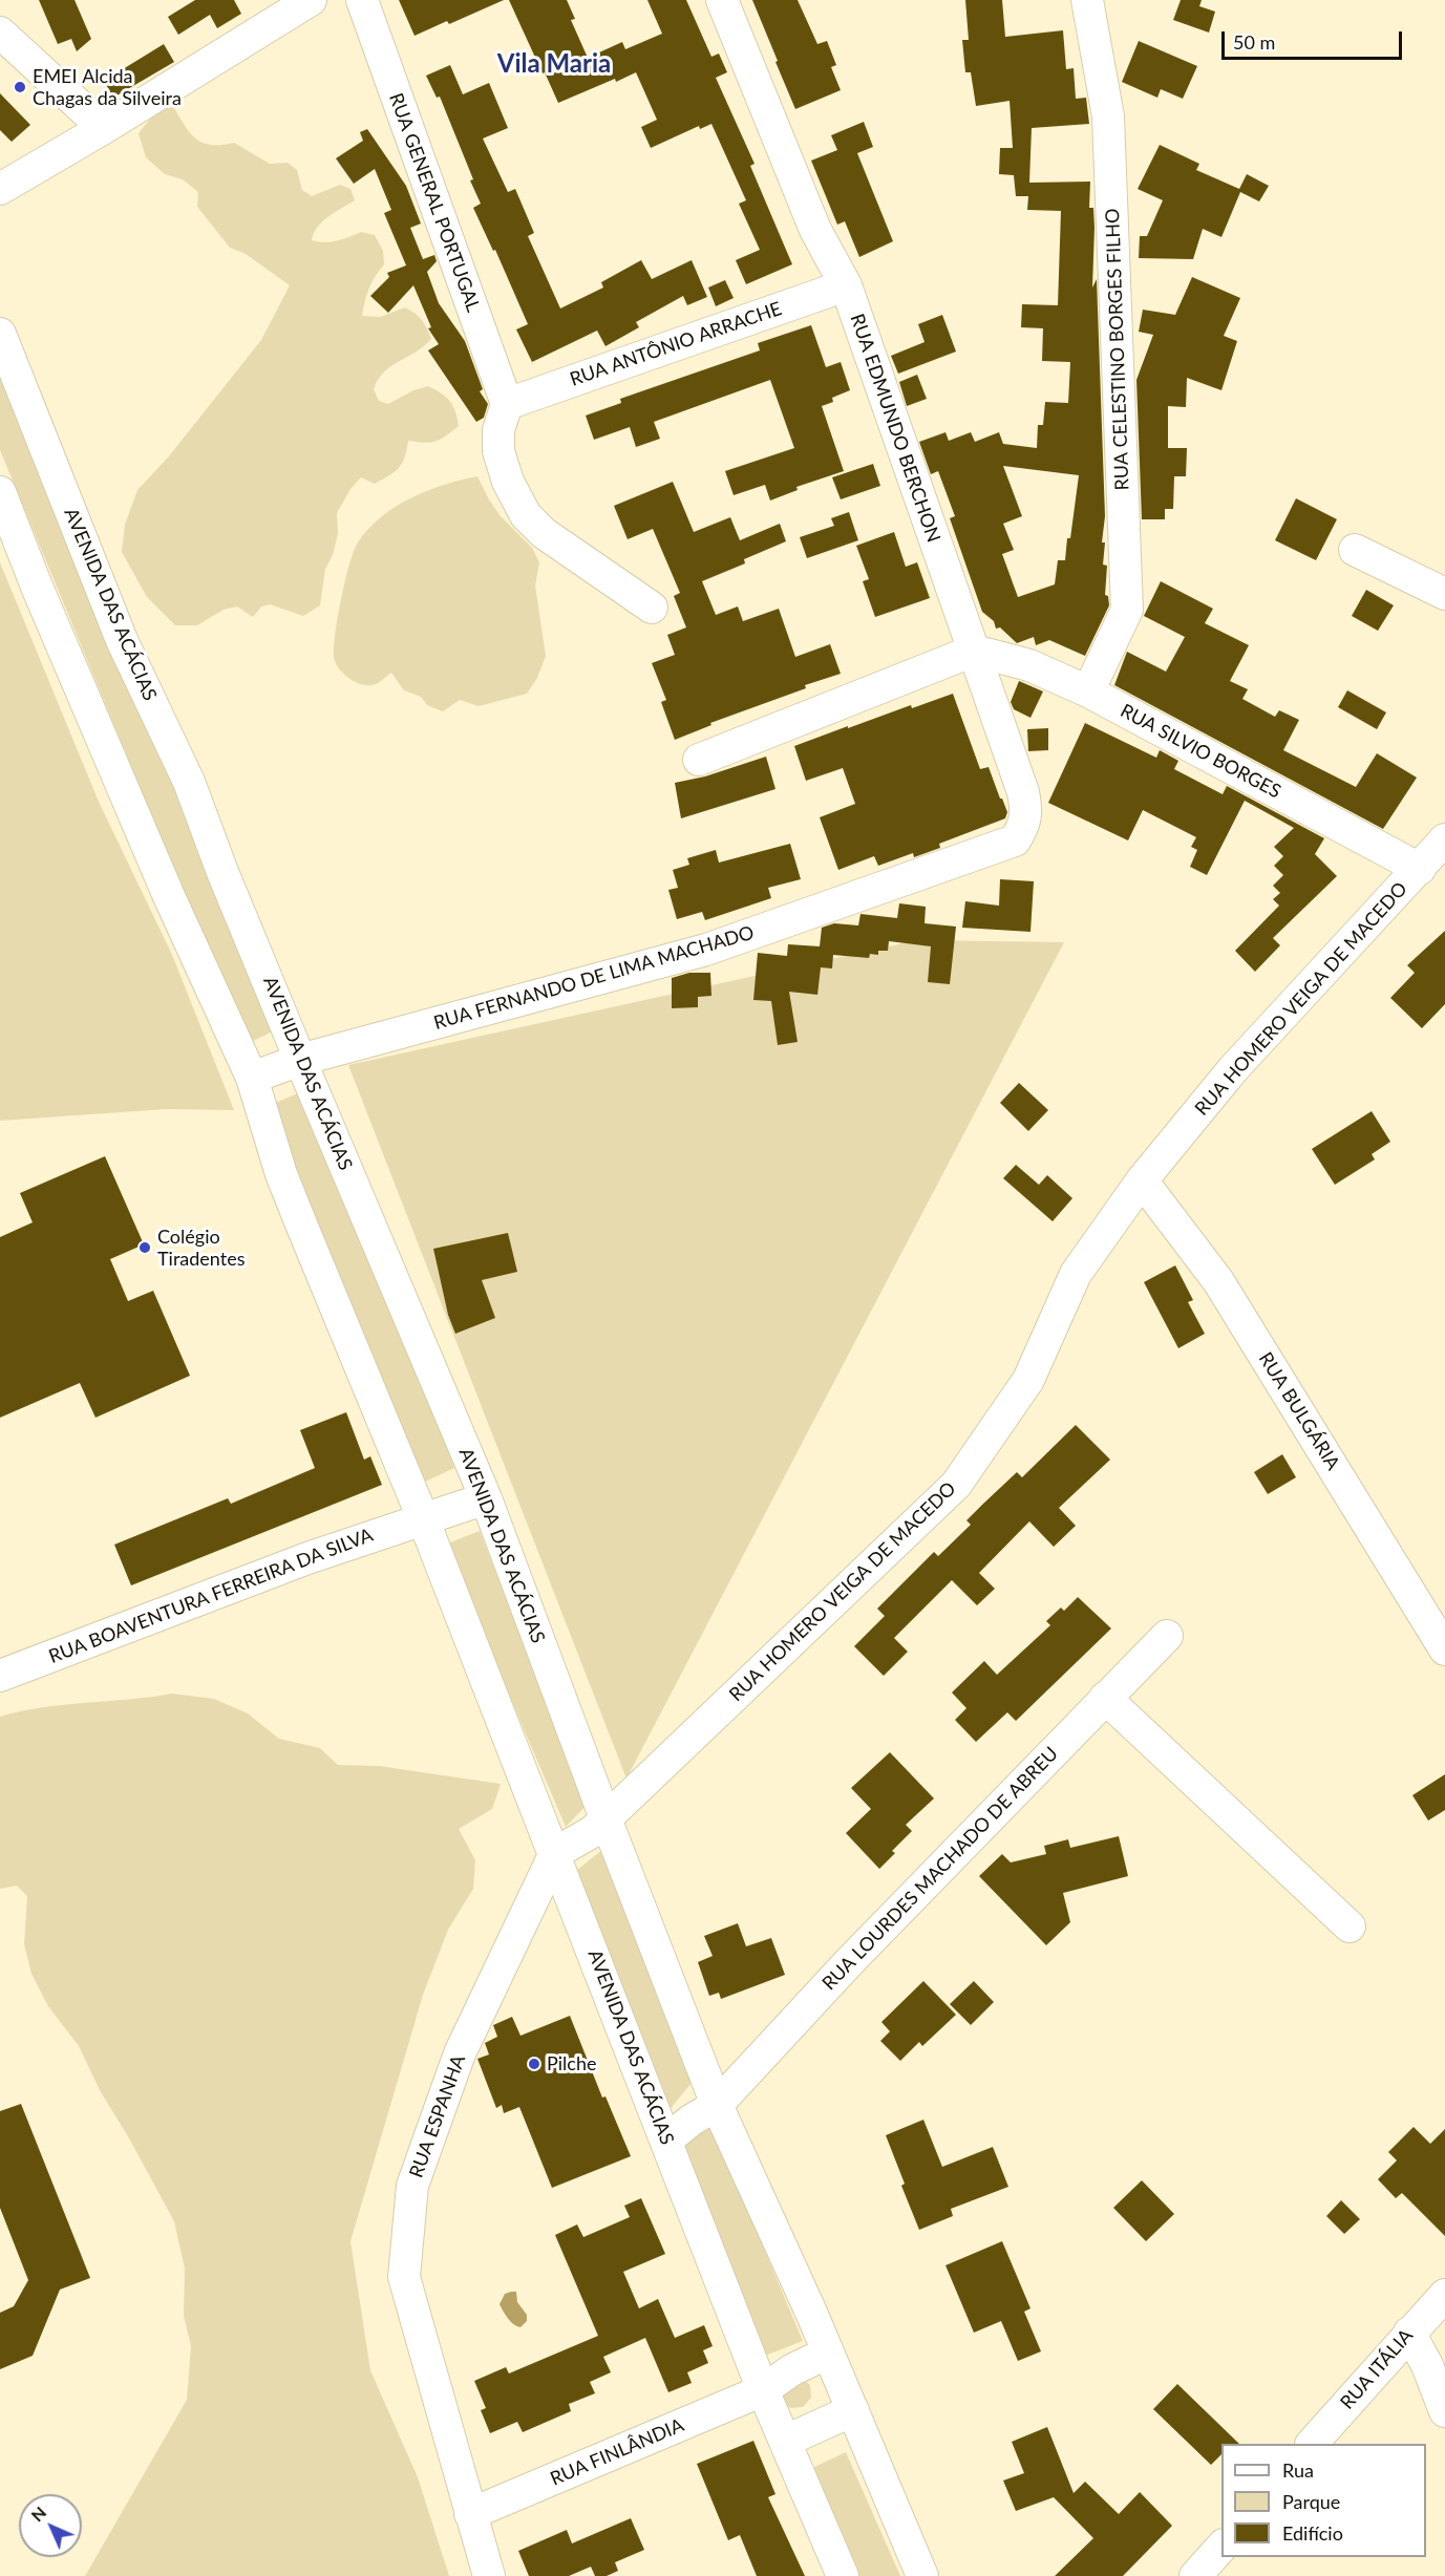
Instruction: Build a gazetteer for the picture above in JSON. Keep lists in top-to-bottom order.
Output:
{
  "streets": {
    "street": [
      "RUA GENERAL PORTUGAL",
      "RUA ANTÔNIO ARRACHE",
      "RUA CELESTINO BORGES FILHO",
      "RUA EDMUNDO BERCHON",
      "AVENIDA DAS ACÁCIAS",
      "RUA SILVIO BORGES",
      "RUA FERNANDO DE LIMA MACHADO",
      "RUA HOMERO VEIGA DE MACEDO",
      "RUA BULGÁRIA",
      "RUA BOAVENTURA FERREIRA DA SILVA",
      "RUA LOURDES MACHADO DE ABREU",
      "RUA ESPANHA",
      "RUA ITÁLIA",
      "RUA FINLÂNDIA"
    ]
  },
  "crossings": [
    ["RUA GENERAL PORTUGAL", "RUA ANTÔNIO ARRACHE"],
    ["RUA ANTÔNIO ARRACHE", "RUA EDMUNDO BERCHON"],
    ["RUA CELESTINO BORGES FILHO", "RUA SILVIO BORGES"],
    ["RUA EDMUNDO BERCHON", "RUA SILVIO BORGES"],
    ["RUA EDMUNDO BERCHON", "RUA FERNANDO DE LIMA MACHADO"],
    ["AVENIDA DAS ACÁCIAS", "RUA FERNANDO DE LIMA MACHADO"],
    ["AVENIDA DAS ACÁCIAS", "RUA HOMERO VEIGA DE MACEDO"],
    ["AVENIDA DAS ACÁCIAS", "RUA BOAVENTURA FERREIRA DA SILVA"],
    ["AVENIDA DAS ACÁCIAS", "RUA LOURDES MACHADO DE ABREU"],
    ["AVENIDA DAS ACÁCIAS", "RUA ESPANHA"],
    ["AVENIDA DAS ACÁCIAS", "RUA FINLÂNDIA"],
    ["RUA SILVIO BORGES", "RUA HOMERO VEIGA DE MACEDO"],
    ["RUA HOMERO VEIGA DE MACEDO", "RUA BULGÁRIA"],
    ["RUA HOMERO VEIGA DE MACEDO", "RUA ESPANHA"],
    ["RUA ESPANHA", "RUA FINLÂNDIA"]
  ],
  "districts": ["Vila Maria"],
  "places": ["EMEI Alcida Chagas da Silveira", "Colégio Tiradentes", "Pilche"],
  "legend": ["Rua", "Parque", "Edifício"],
  "scale_bar": "50 m",
  "north": "top left"
}
